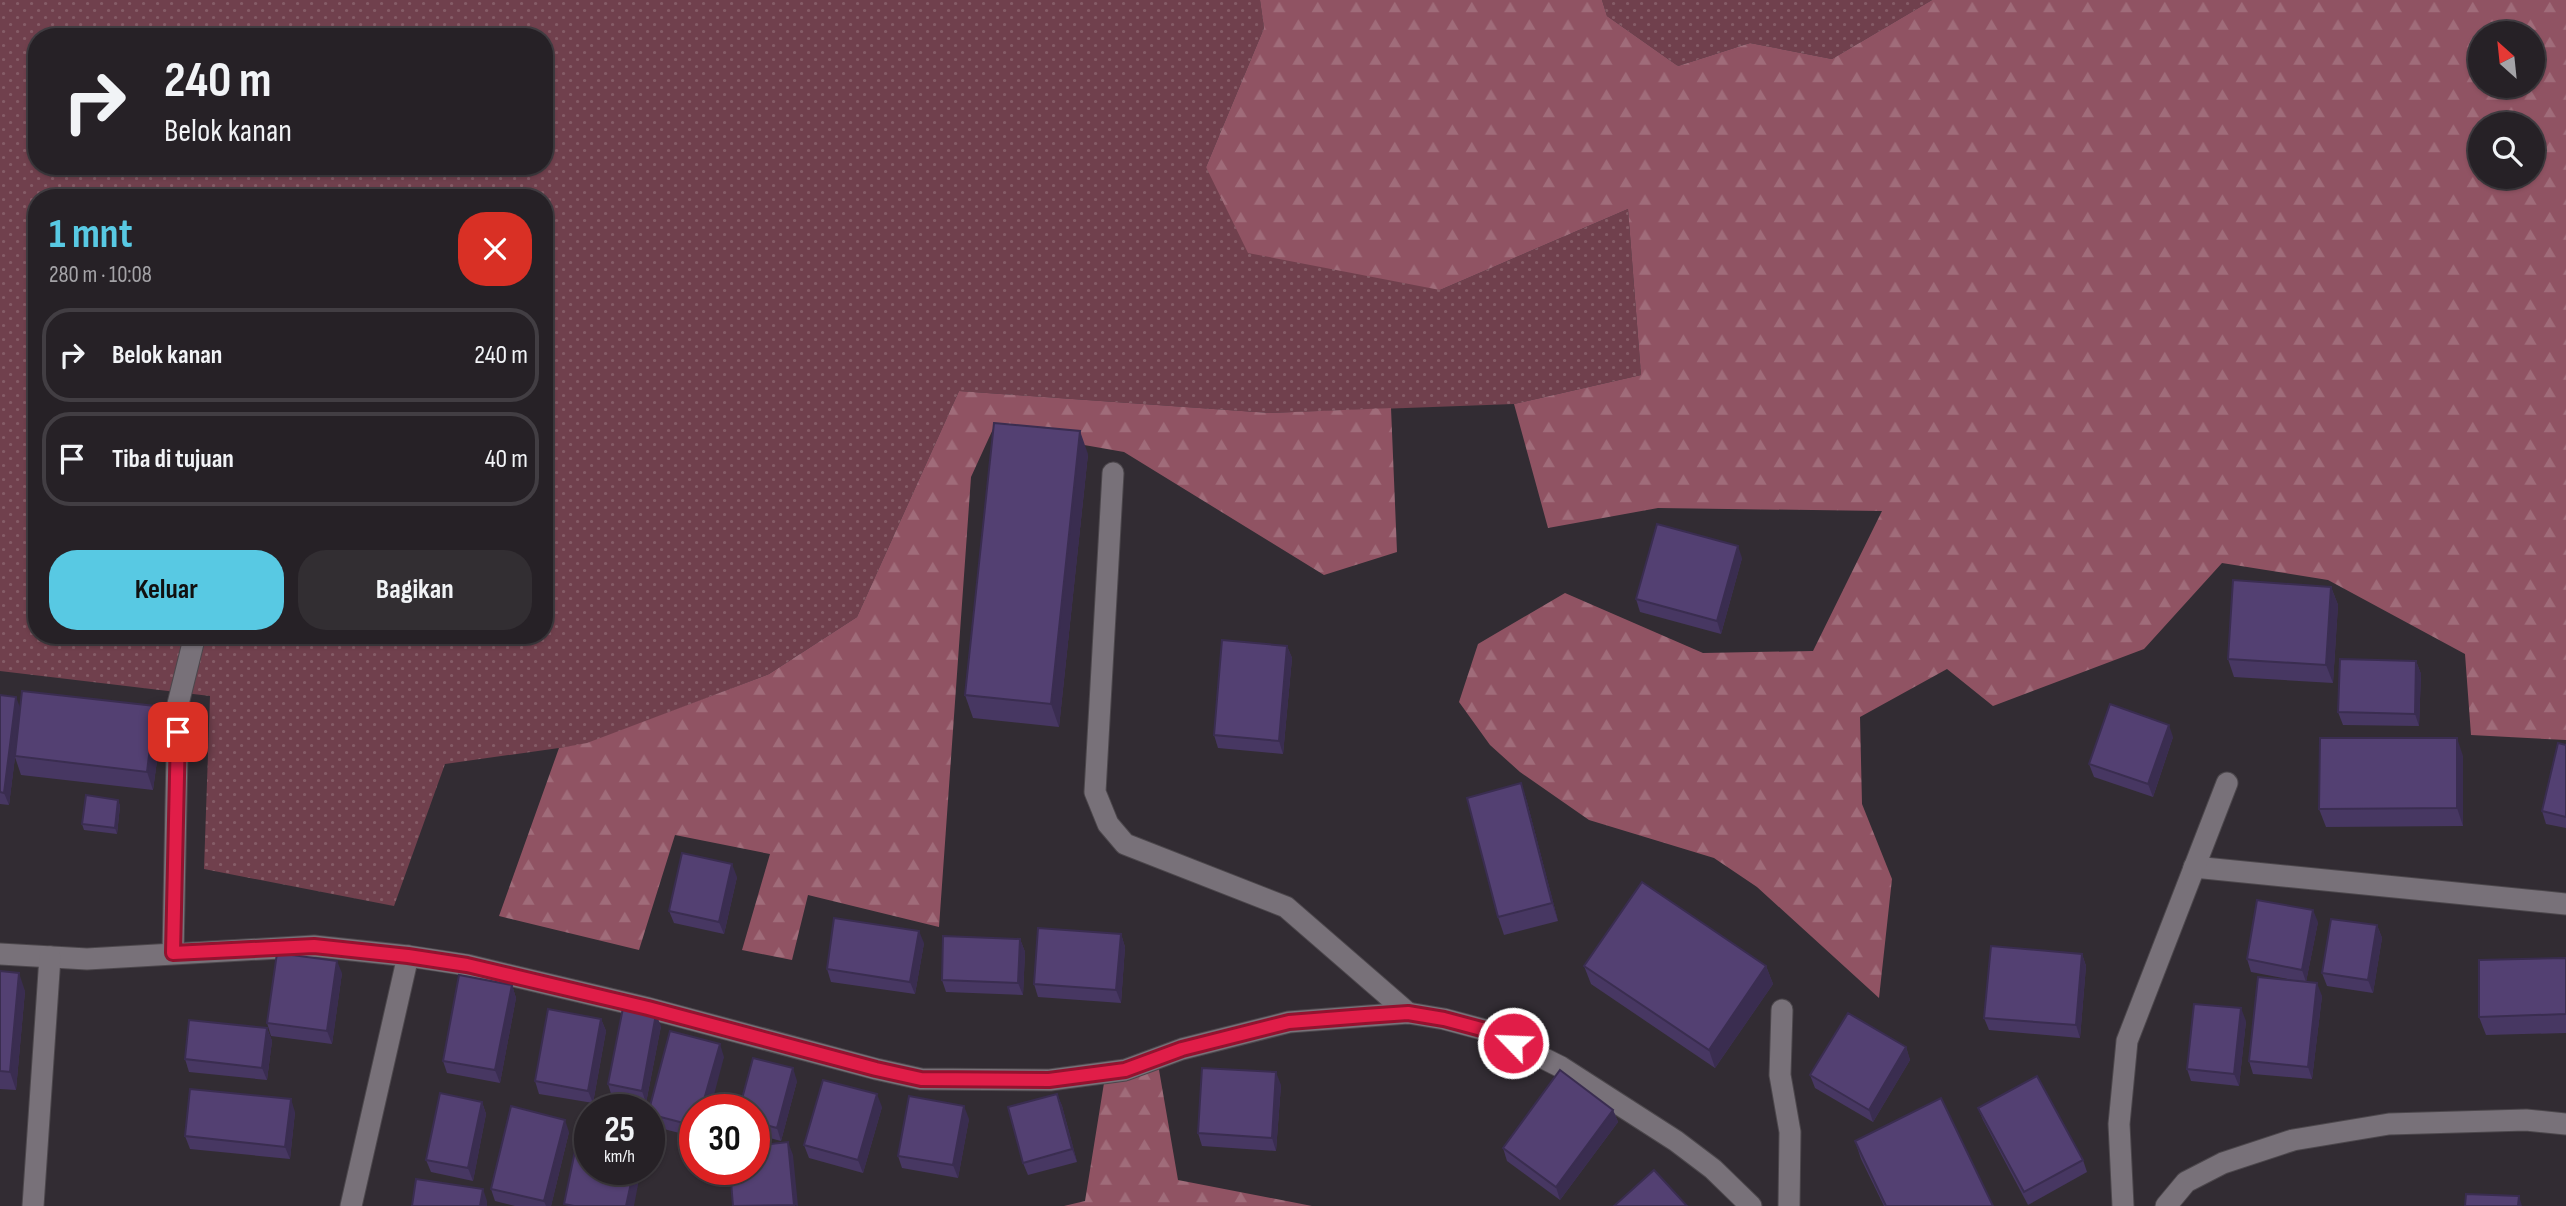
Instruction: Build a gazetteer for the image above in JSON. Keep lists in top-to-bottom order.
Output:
{
  "north": "top left",
  "page": {
    "turn": ["240 m", "Belok kanan"],
    "heading": ["1 mnt", "280 m · 10:08"],
    "list": [
      {
        "name": "Belok kanan",
        "value": "240 m"
      },
      {
        "name": "Tiba di tujuan",
        "value": "40 m"
      }
    ],
    "buttons": ["Keluar", "Bagikan"],
    "speed": "25 km/h",
    "limit": "30"
  }
}
